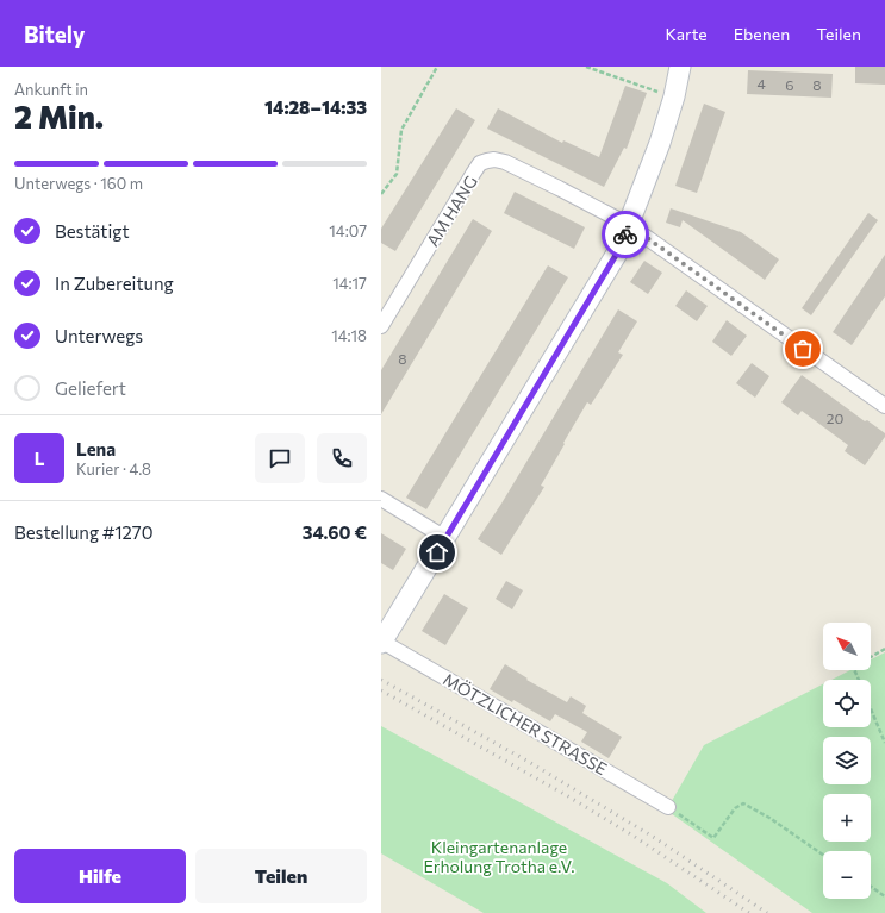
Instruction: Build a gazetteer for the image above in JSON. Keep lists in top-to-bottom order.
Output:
{
  "streets": {
    "street": ["AM HANG", "MÖTZLICHER STRASSE"]
  },
  "crossings": [
    ["AM HANG", "MÖTZLICHER STRASSE"]
  ],
  "parks": ["Kleingartenanlage Erholung Trotha e.V."],
  "house_numbers": [
    "4",
    "6",
    "8",
    "8",
    "20"
  ],
  "north": "top left",
  "page": {
    "header": "Bitely",
    "nav": ["Karte", "Ebenen", "Teilen"],
    "heading": ["2 Min.", "Ankunft in", "14:28–14:33"],
    "panel": [
      "Lena",
      "Kurier · 4.8",
      "Bestellung #1270",
      "34.60 €"
    ],
    "bar": "Unterwegs · 160 m",
    "list": [
      ["Bestätigt", "14:07"],
      ["In Zubereitung", "14:17"],
      ["Unterwegs", "14:18"],
      "Geliefert"
    ],
    "round": "L",
    "map_buttons": ["+", "−"],
    "buttons": ["Hilfe", "Teilen"]
  }
}
